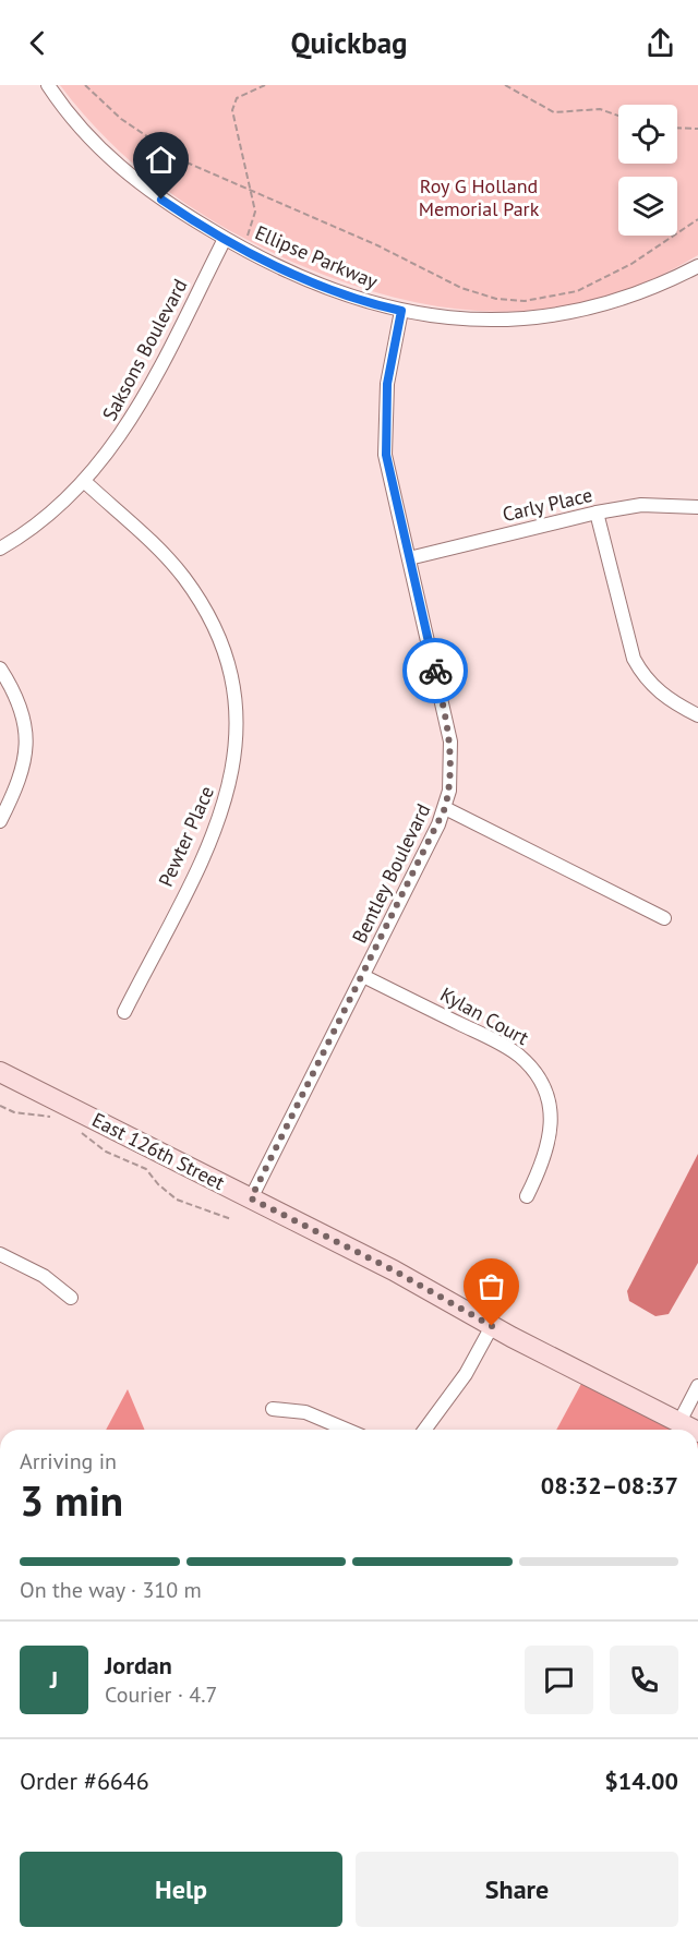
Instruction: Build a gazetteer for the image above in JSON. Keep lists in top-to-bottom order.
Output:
{
  "streets": {
    "main road": ["East 126th Street"],
    "street": [
      "Ellipse Parkway",
      "Saksons Boulevard",
      "Carly Place",
      "Pewter Place",
      "Bentley Boulevard",
      "Kylan Court"
    ]
  },
  "crossings": [
    ["Ellipse Parkway", "Saksons Boulevard"],
    ["Ellipse Parkway", "Bentley Boulevard"],
    ["Saksons Boulevard", "Pewter Place"],
    ["Carly Place", "Bentley Boulevard"],
    ["Bentley Boulevard", "Kylan Court"],
    ["Bentley Boulevard", "East 126th Street"]
  ],
  "parks": ["Roy G Holland Memorial Park"],
  "page": {
    "header": "Quickbag",
    "heading": ["3 min", "Arriving in", "08:32–08:37"],
    "panel": [
      "Jordan",
      "Courier · 4.7",
      "Order #6646",
      "$14.00"
    ],
    "bar": "On the way · 310 m",
    "round": "J",
    "buttons": ["Help", "Share"]
  }
}
